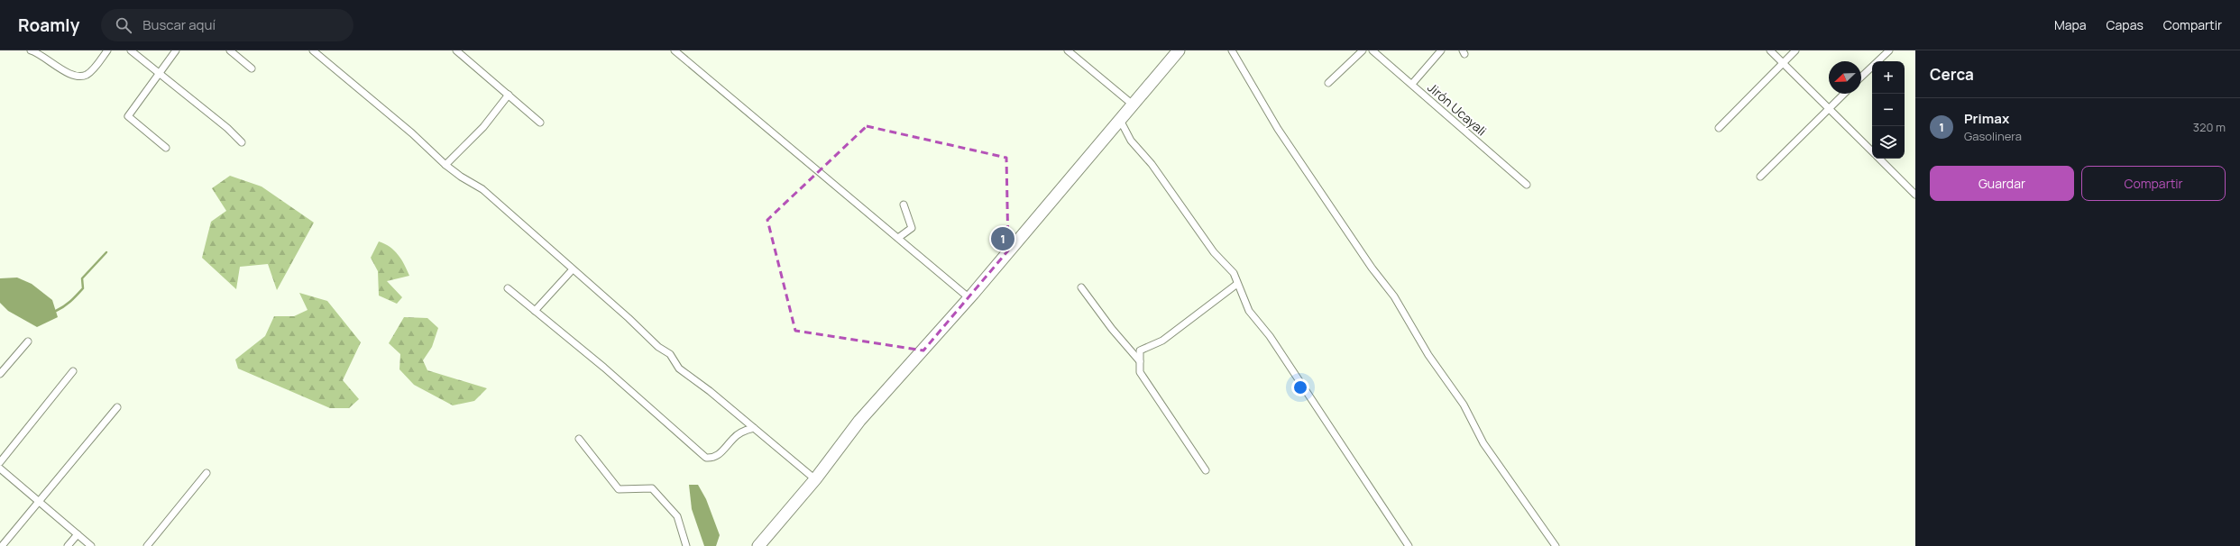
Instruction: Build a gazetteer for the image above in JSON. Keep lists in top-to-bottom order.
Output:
{
  "streets": {
    "street": ["Jirón Ucayali"]
  },
  "north": "bottom left",
  "page": {
    "header": "Roamly",
    "search": "Buscar aquí",
    "nav": ["Mapa", "Capas", "Compartir"],
    "heading": "Cerca",
    "map_buttons": ["+", "−"],
    "list": [
      {
        "mark": "1",
        "name": "Primax",
        "note": "Gasolinera",
        "value": "320 m"
      }
    ],
    "buttons": ["Guardar", "Compartir"],
    "pins": "1"
  }
}
